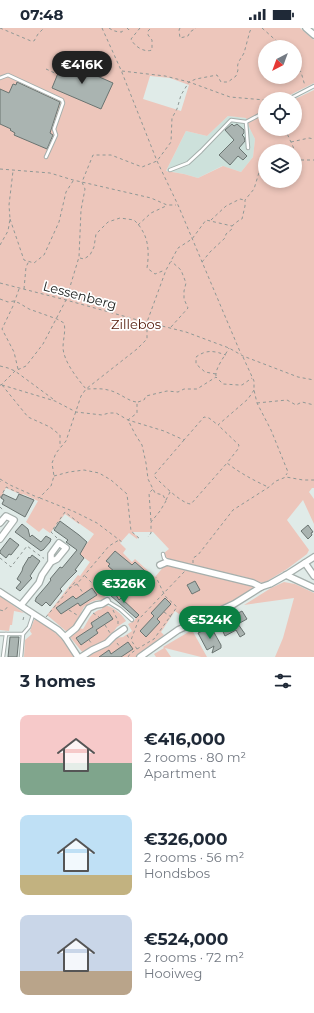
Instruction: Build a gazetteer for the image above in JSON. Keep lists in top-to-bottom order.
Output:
{
  "streets": {
    "path": ["Lessenberg"]
  },
  "parks": ["Zillebos"],
  "north": "bottom left",
  "page": {
    "status": "07:48",
    "price": ["€416K", "€326K", "€524K"],
    "heading": "3 homes",
    "list": [
      {
        "name": "€416,000",
        "note": "2 rooms · 80 m² · Apartment"
      },
      {
        "name": "€326,000",
        "note": "2 rooms · 56 m² · Hondsbos"
      },
      {
        "name": "€524,000",
        "note": "2 rooms · 72 m² · Hooiweg"
      }
    ]
  }
}
